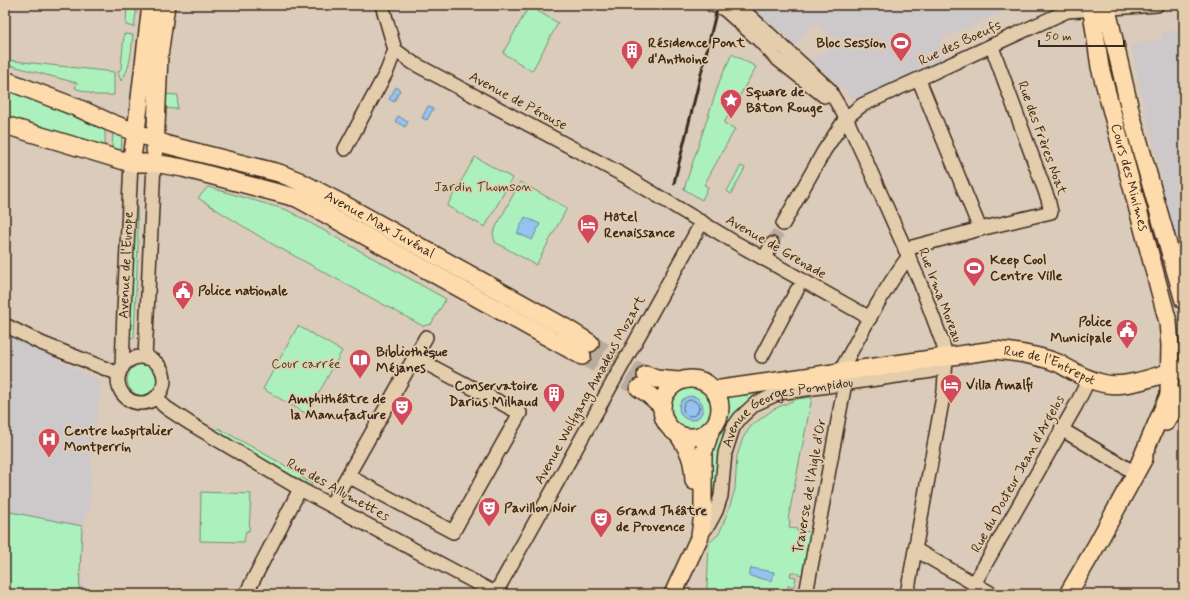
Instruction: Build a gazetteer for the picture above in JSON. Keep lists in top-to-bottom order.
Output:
{
  "streets": {
    "main road": [
      "Cours des Minimes",
      "Avenue Max Juvénal",
      "Rue de l'Entrepot",
      "Avenue Georges Pompidou"
    ],
    "street": [
      "Rue des Boeufs",
      "Avenue de Pérouse",
      "Rue des Frères Noat",
      "Avenue de Grenade",
      "Avenue de l'Europe",
      "Rue Irma Moreau",
      "Avenue Wolfgang Amadeus Mozart",
      "Rue du Docteur Jean d'Argelos",
      "Traverse de l'Aigle d'Or",
      "Rue des Allumettes"
    ]
  },
  "crossings": [
    ["Rue des Boeufs", "Rue des Frères Noat"],
    ["Rue des Boeufs", "Cours des Minimes"],
    ["Rue des Boeufs", "Rue Irma Moreau"],
    ["Avenue de Pérouse", "Avenue de Grenade"],
    ["Rue des Frères Noat", "Rue Irma Moreau"],
    ["Rue des Frères Noat", "Traverse de l'Aigle d'Or"],
    ["Cours des Minimes", "Rue de l'Entrepot"],
    ["Avenue Max Juvénal", "Avenue de l'Europe"],
    ["Avenue de Grenade", "Avenue Wolfgang Amadeus Mozart"],
    ["Avenue de Grenade", "Traverse de l'Aigle d'Or"],
    ["Avenue de l'Europe", "Rue des Allumettes"],
    ["Rue Irma Moreau", "Rue de l'Entrepot"],
    ["Rue Irma Moreau", "Avenue Georges Pompidou"],
    ["Rue Irma Moreau", "Traverse de l'Aigle d'Or"],
    ["Rue de l'Entrepot", "Avenue Georges Pompidou"],
    ["Rue de l'Entrepot", "Rue du Docteur Jean d'Argelos"],
    ["Avenue Wolfgang Amadeus Mozart", "Rue des Allumettes"],
    ["Avenue Georges Pompidou", "Traverse de l'Aigle d'Or"]
  ],
  "parks": ["Jardin Thomson", "Cour carrée"],
  "places": {
    "sports": ["Bloc Session", "Keep Cool Centre Ville"],
    "building": ["Résidence Pont d'Anthoine", "Conservatoire Darius Milhaud"],
    "place": ["Square de Bâton Rouge"],
    "hotel": ["Hôtel Renaissance", "Villa Amalfi"],
    "public building": ["Police nationale", "Police Municipale"],
    "library": ["Bibliothèque Méjanes"],
    "theatre": ["Amphithéâtre de la Manufacture", "Pavillon Noir", "Grand Théâtre de Provence"],
    "hospital": ["Centre hospitalier Montperrin"]
  },
  "scale_bar": "50 m"
}
